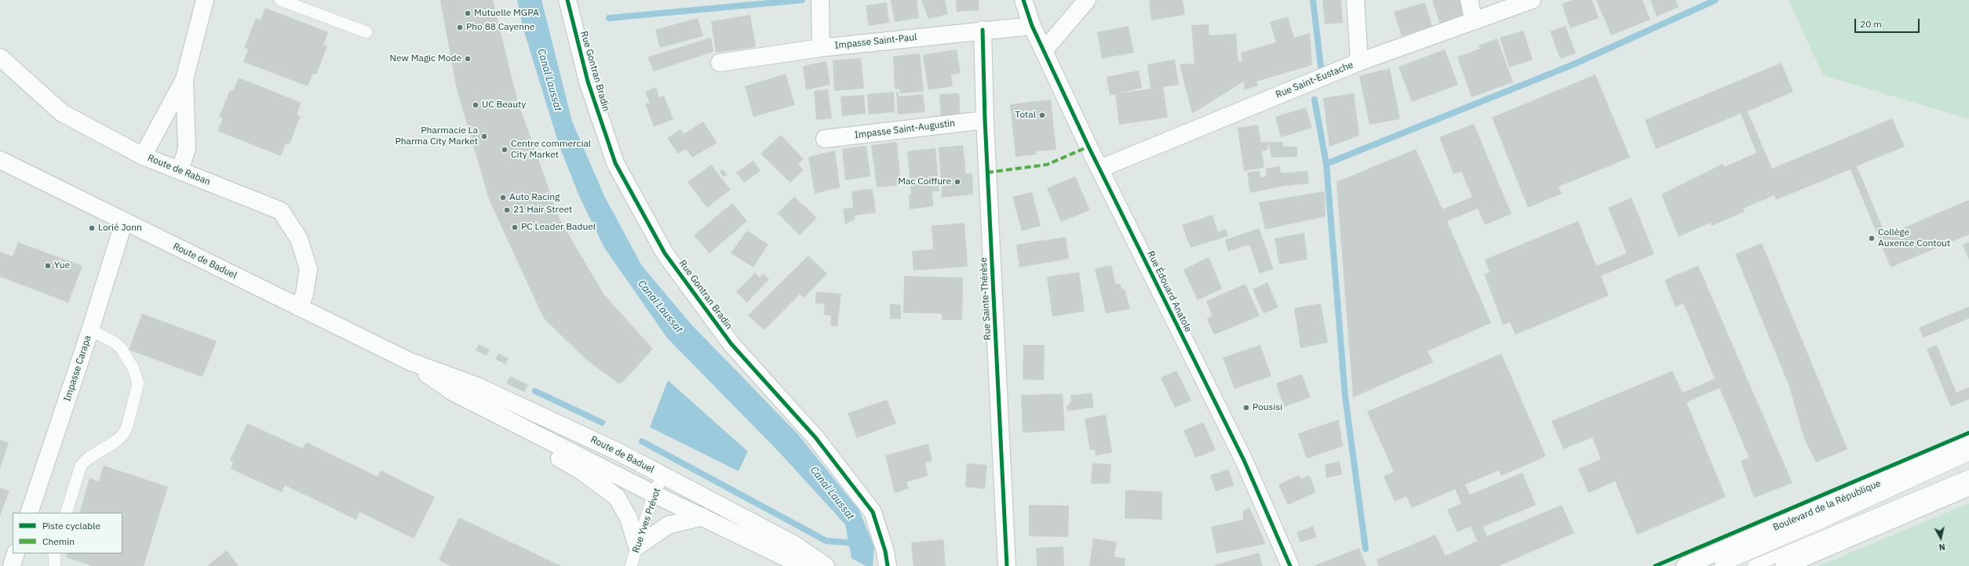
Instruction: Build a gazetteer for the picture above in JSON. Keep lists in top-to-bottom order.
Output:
{
  "streets": {
    "street": [
      "Impasse Saint-Paul",
      "Rue Gontran Bradin",
      "Rue Saint-Eustache",
      "Impasse Saint-Augustin",
      "Route de Raban",
      "Route de Baduel",
      "Rue Édouard Anatole",
      "Rue Sainte-Thérèse",
      "Impasse Carapa",
      "Boulevard de la République"
    ],
    "lane": ["Rue Yves Prévot"]
  },
  "crossings": [
    ["Impasse Saint-Paul", "Rue Édouard Anatole"],
    ["Impasse Saint-Paul", "Rue Sainte-Thérèse"],
    ["Rue Saint-Eustache", "Rue Édouard Anatole"],
    ["Impasse Saint-Augustin", "Rue Sainte-Thérèse"],
    ["Route de Raban", "Route de Baduel"],
    ["Route de Baduel", "Impasse Carapa"],
    ["Route de Baduel", "Rue Yves Prévot"]
  ],
  "water": ["Canal Laussat"],
  "places": [
    "Mutuelle MGPA",
    "Pho 88 Cayenne",
    "New Magic Mode",
    "UC Beauty",
    "Total",
    "Pharmacie La Pharma City Market",
    "Centre commercial City Market",
    "Mac Coiffure",
    "Auto Racing",
    "21 Hair Street",
    "PC Leader Baduel",
    "Lorié Jonn",
    "Collège Auxence Contout",
    "Yue",
    "Pousisi"
  ],
  "legend": ["Piste cyclable", "Chemin"],
  "scale_bar": "20 m",
  "north": "bottom"
}
